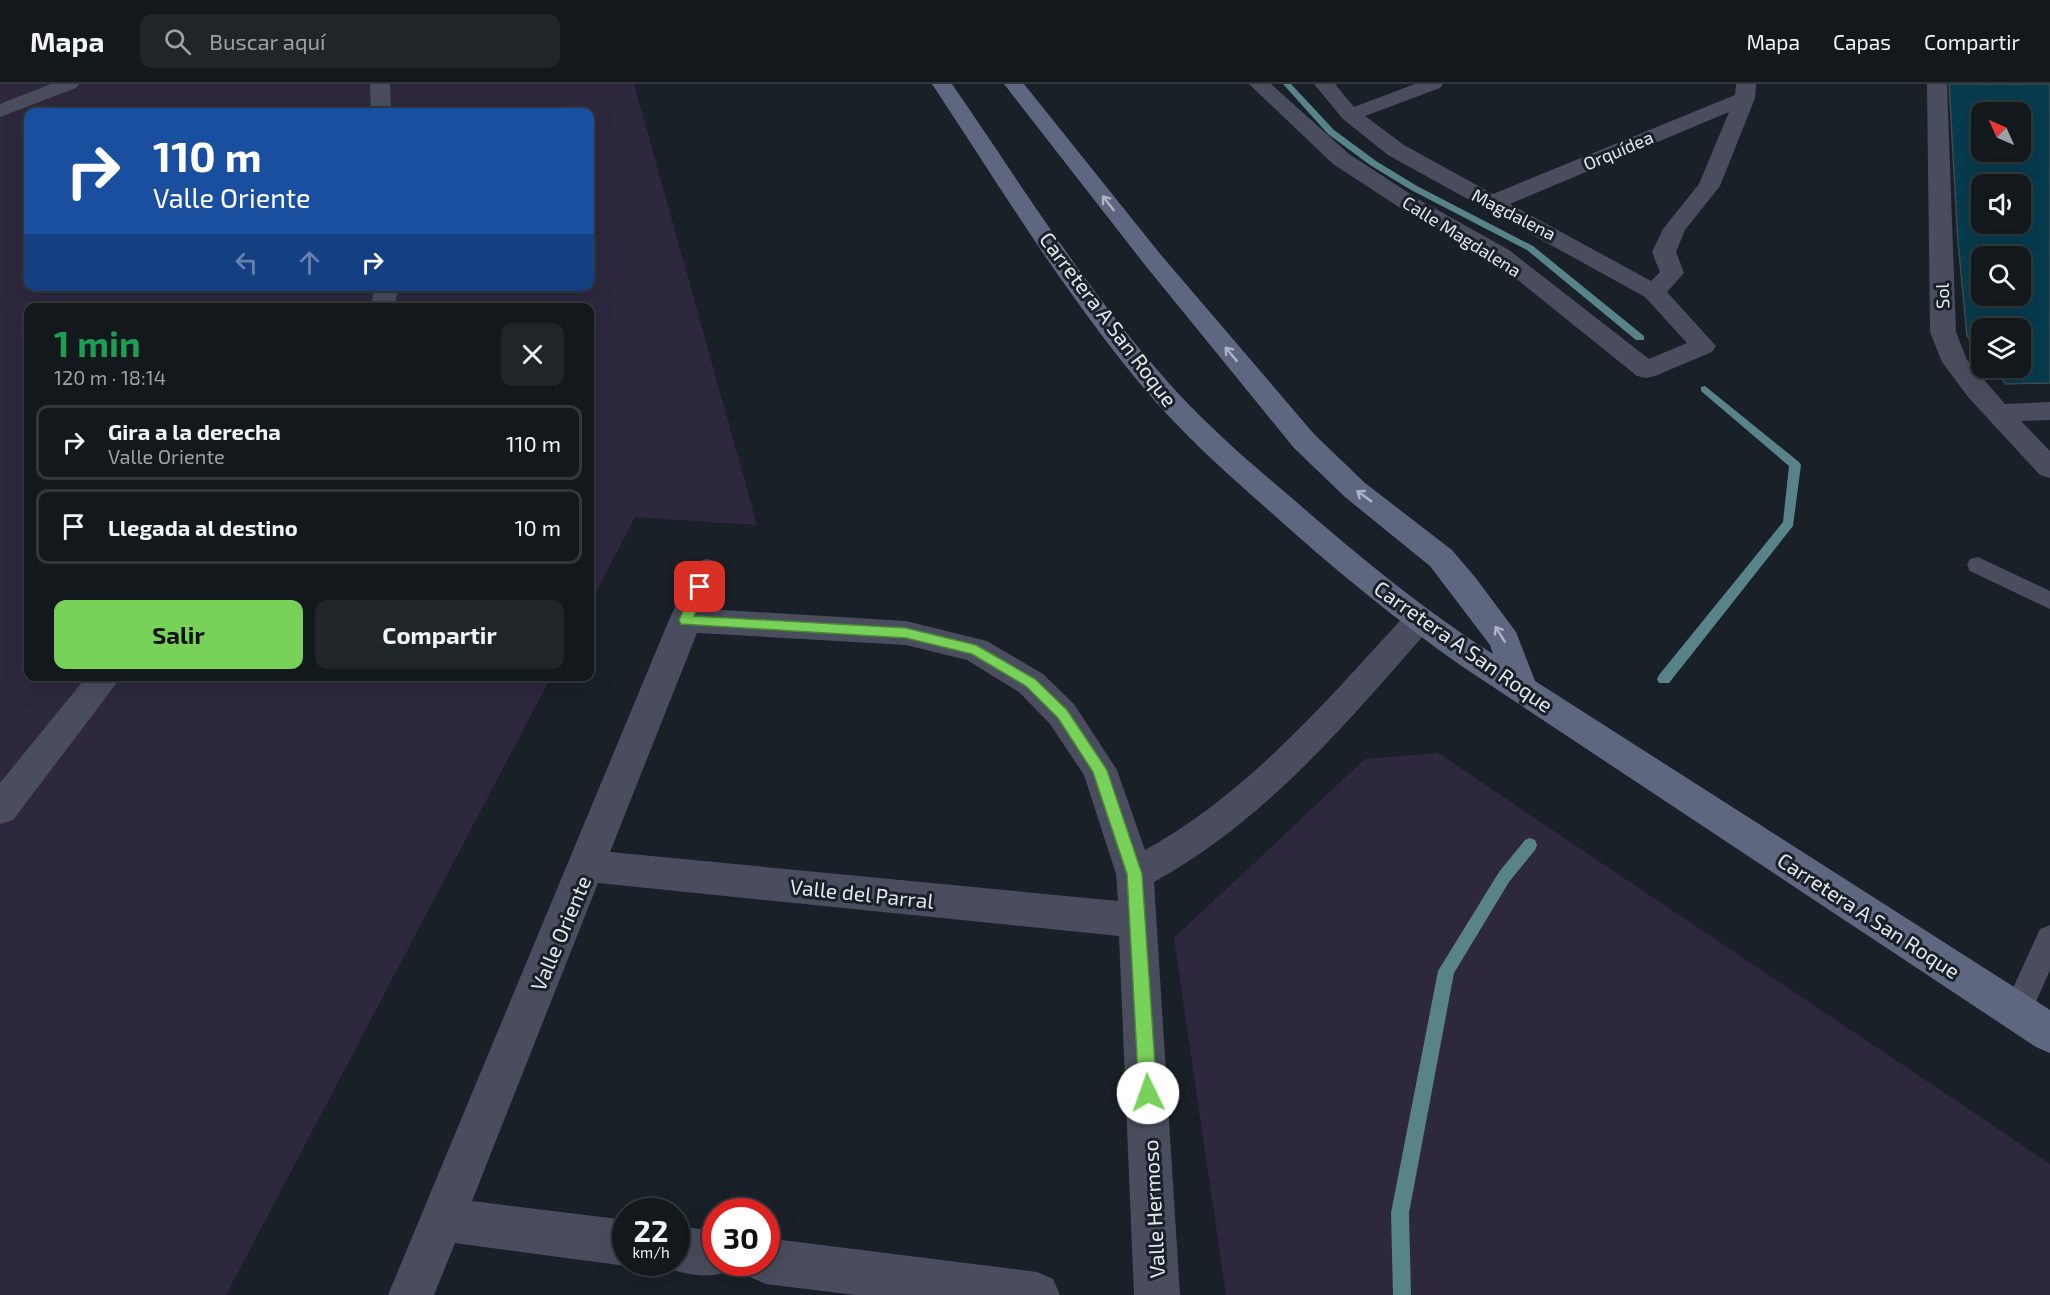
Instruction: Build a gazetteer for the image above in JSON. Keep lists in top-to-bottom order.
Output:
{
  "streets": {
    "main road": ["Carretera A San Roque"],
    "street": [
      "Orquídea",
      "Magdalena",
      "Calle Magdalena",
      "Sol",
      "Valle del Parral",
      "Valle Oriente",
      "Valle Hermoso"
    ]
  },
  "crossings": [
    ["Orquídea", "Magdalena"],
    ["Magdalena", "Calle Magdalena"],
    ["Valle del Parral", "Valle Oriente"],
    ["Valle del Parral", "Valle Hermoso"],
    ["Valle Oriente", "Valle Hermoso"]
  ],
  "north": "top left",
  "page": {
    "header": "Mapa",
    "search": "Buscar aquí",
    "nav": ["Mapa", "Capas", "Compartir"],
    "turn": ["110 m", "Valle Oriente"],
    "heading": ["1 min", "120 m · 18:14"],
    "list": [
      {
        "name": "Gira a la derecha",
        "note": "Valle Oriente",
        "value": "110 m"
      },
      {
        "name": "Llegada al destino",
        "value": "10 m"
      }
    ],
    "buttons": ["Salir", "Compartir"],
    "speed": "22 km/h",
    "limit": "30"
  }
}
